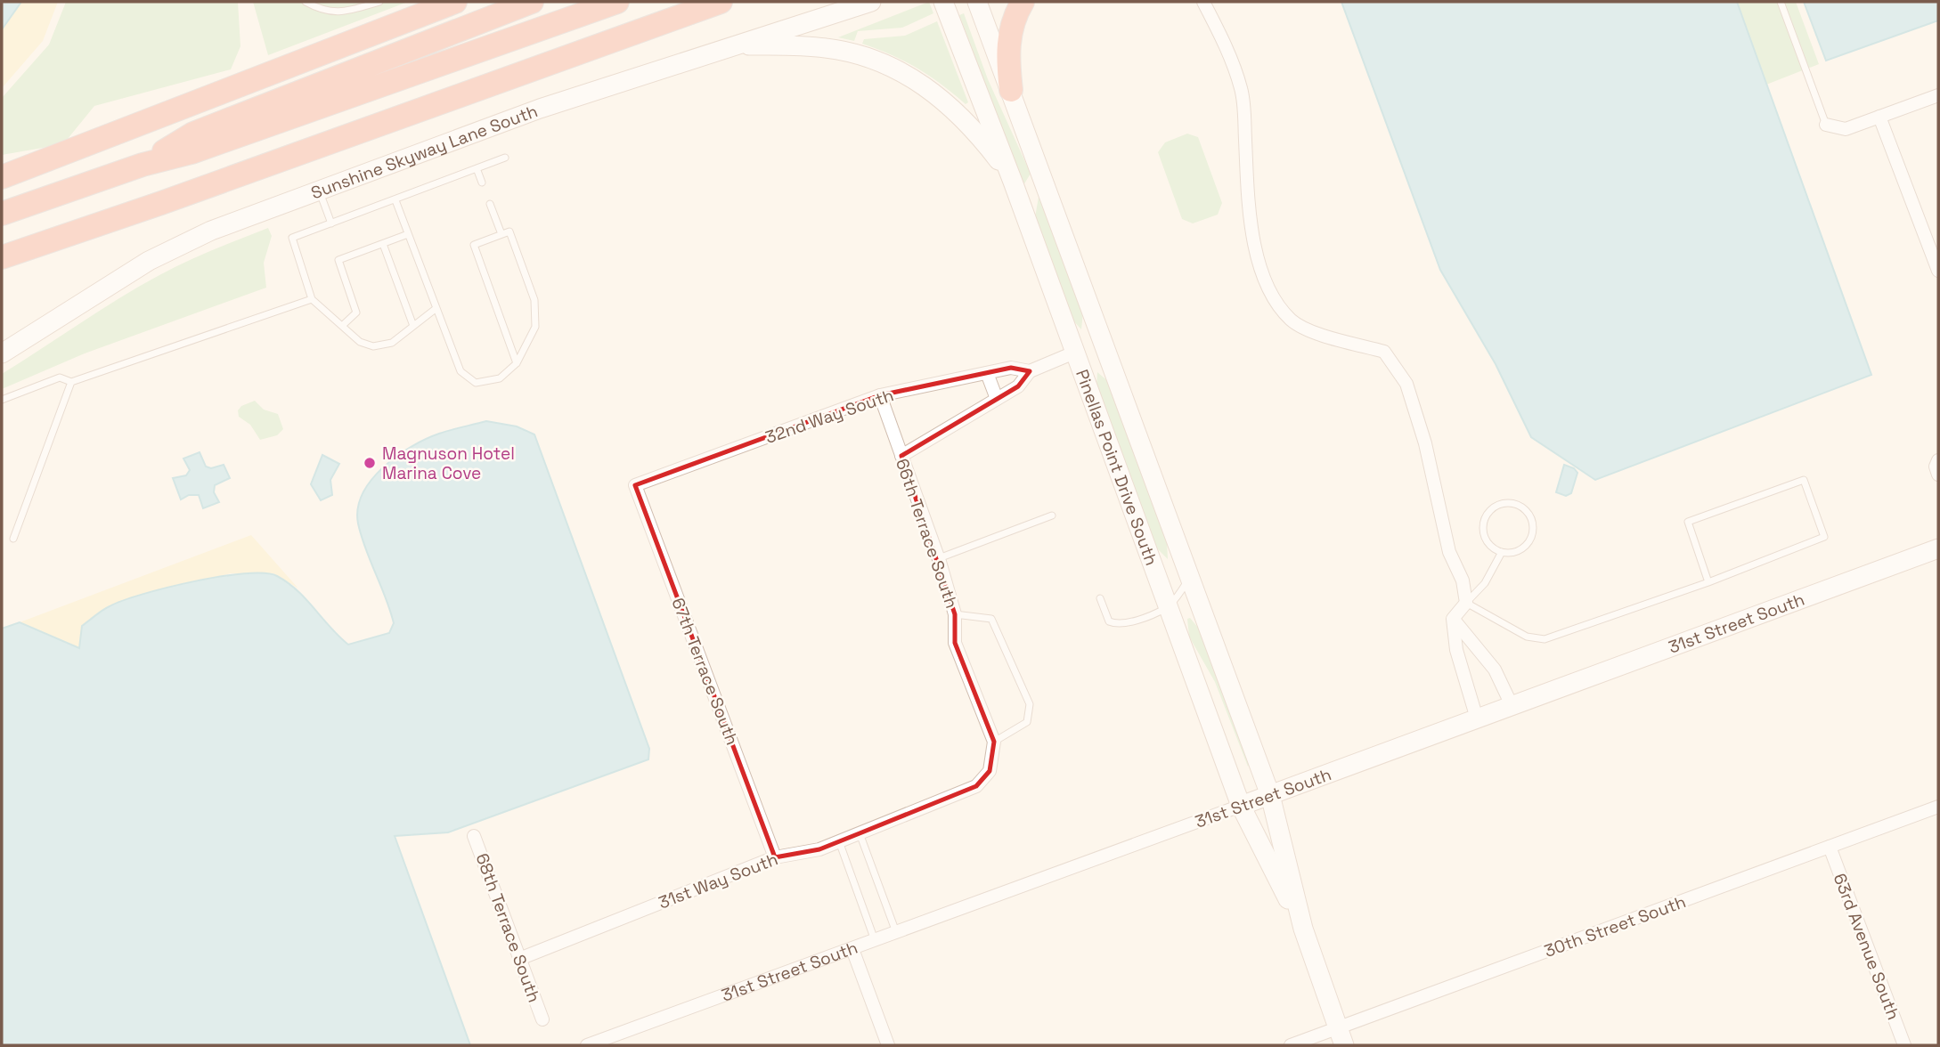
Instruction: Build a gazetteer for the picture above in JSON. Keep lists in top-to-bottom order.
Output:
{
  "streets": {
    "street": [
      "Sunshine Skyway Lane South",
      "32nd Way South",
      "Pinellas Point Drive South",
      "66th Terrace South",
      "31st Street South",
      "67th Terrace South",
      "31st Way South",
      "30th Street South",
      "68th Terrace South",
      "63rd Avenue South"
    ]
  },
  "crossings": [
    ["32nd Way South", "Pinellas Point Drive South"],
    ["32nd Way South", "66th Terrace South"],
    ["32nd Way South", "67th Terrace South"],
    ["Pinellas Point Drive South", "31st Street South"],
    ["Pinellas Point Drive South", "30th Street South"],
    ["66th Terrace South", "31st Way South"],
    ["67th Terrace South", "31st Way South"],
    ["31st Way South", "68th Terrace South"],
    ["30th Street South", "63rd Avenue South"]
  ],
  "places": ["Magnuson Hotel Marina Cove"]
}
